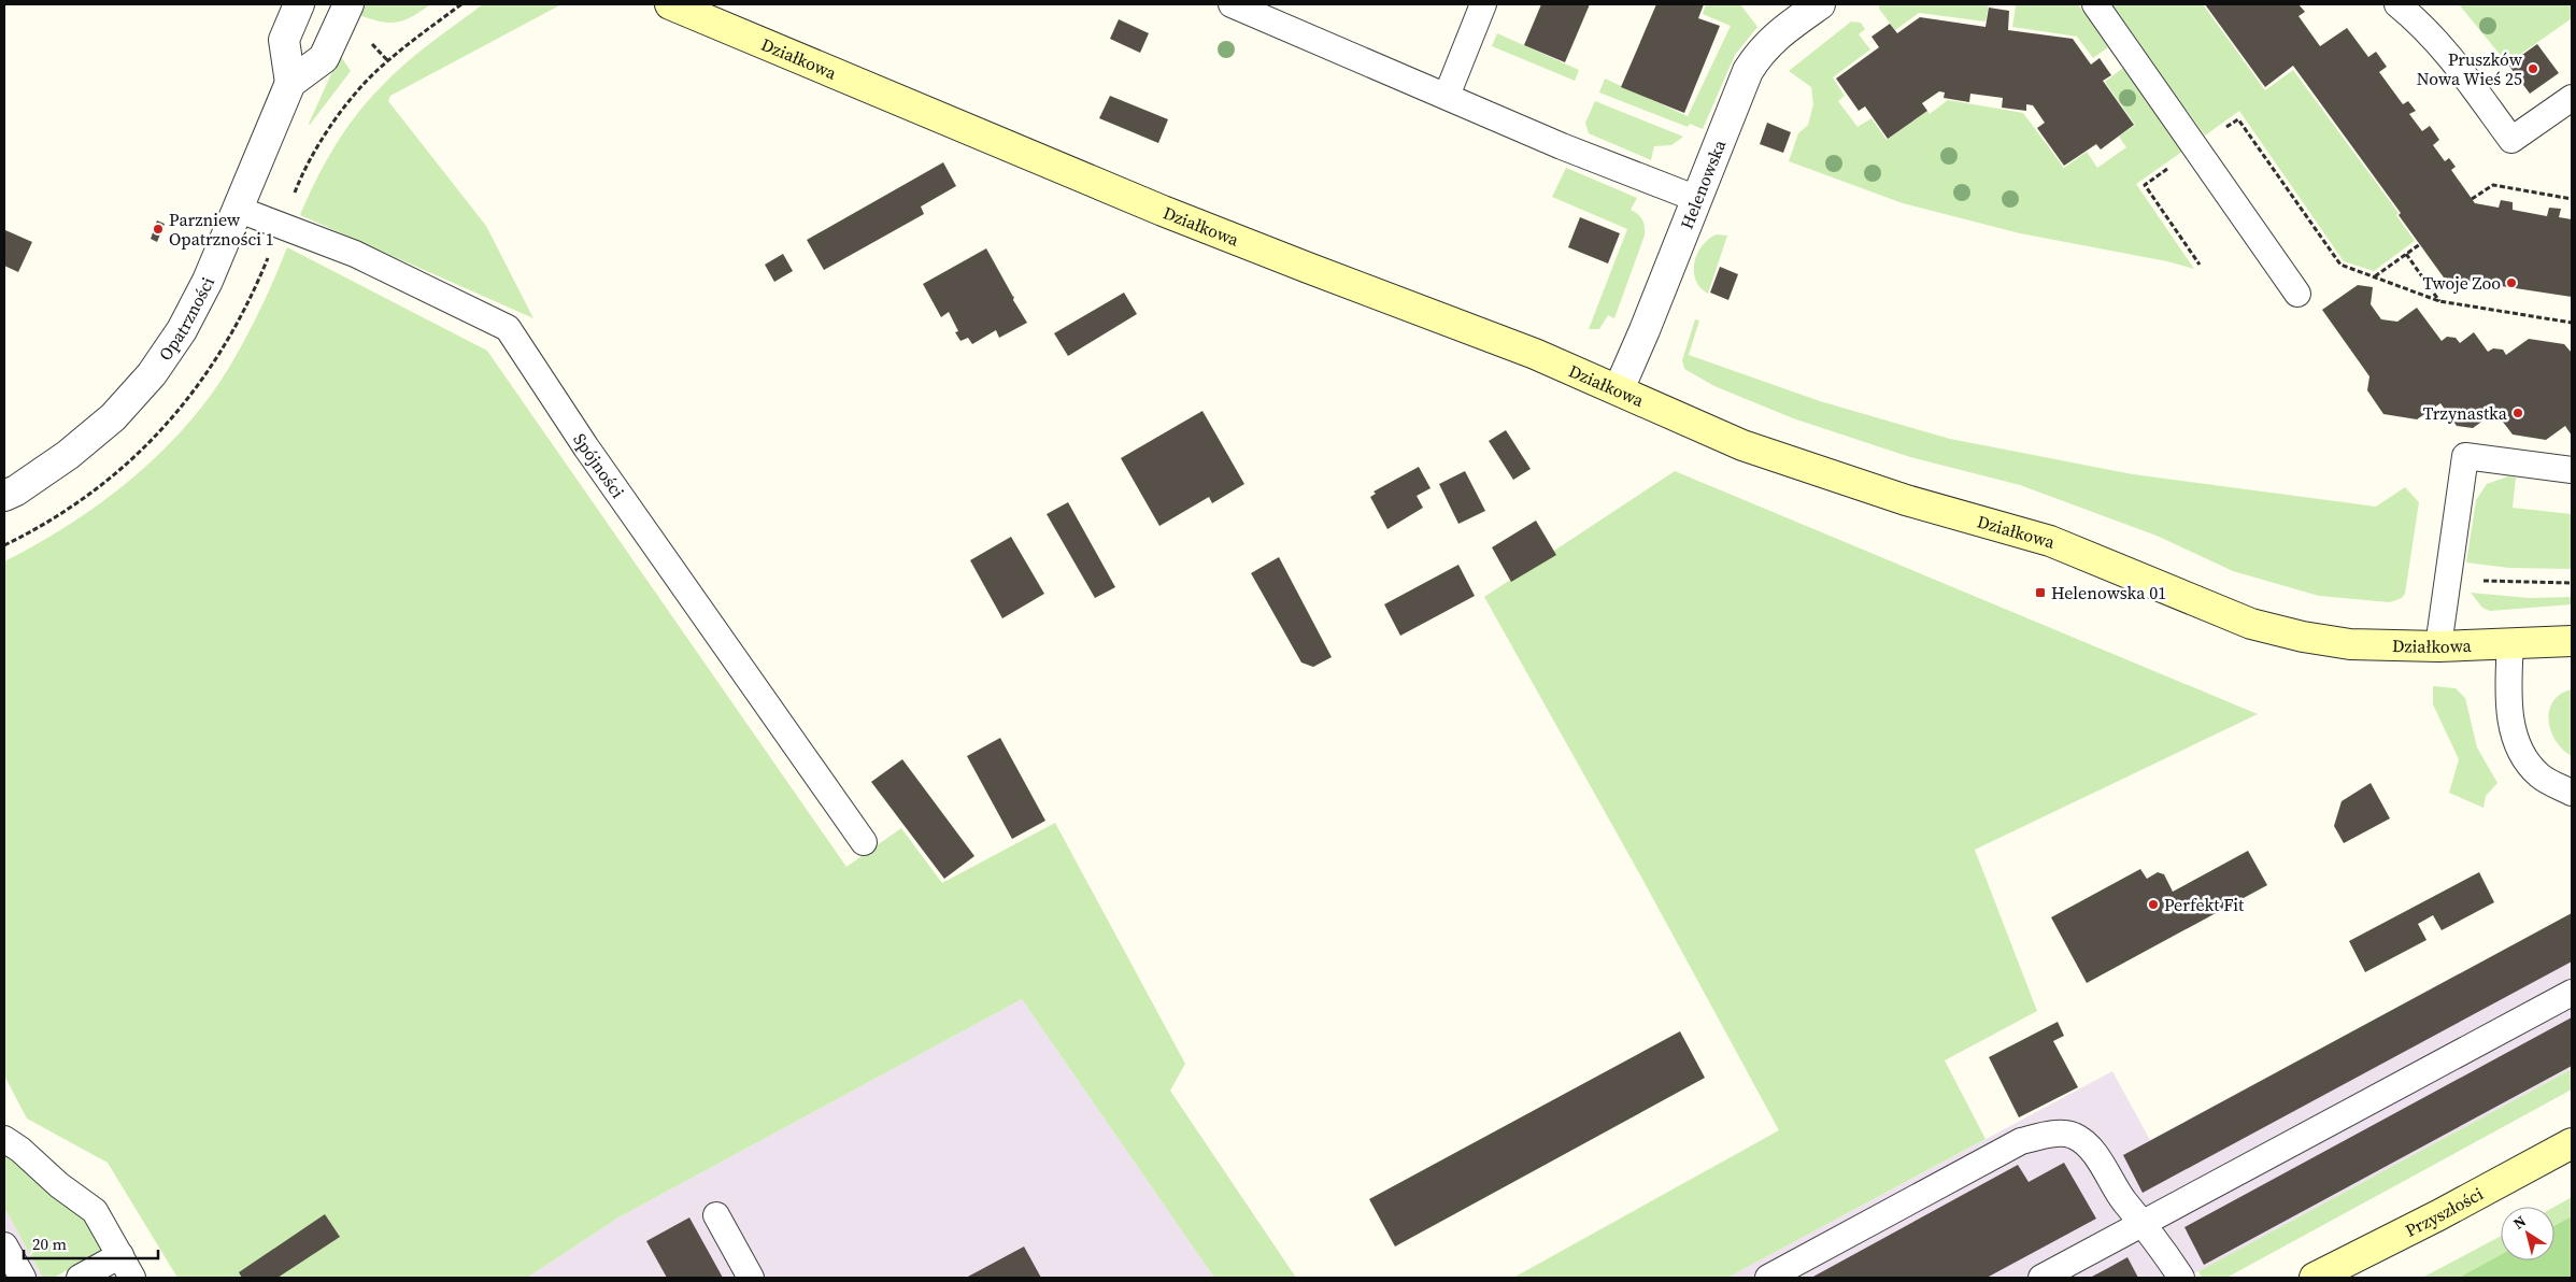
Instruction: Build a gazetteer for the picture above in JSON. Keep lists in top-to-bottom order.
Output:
{
  "streets": {
    "street": [
      "Działkowa",
      "Helenowska",
      "Opatrzności",
      "Przyszłości"
    ],
    "lane": ["Spójności"]
  },
  "crossings": [
    ["Działkowa", "Helenowska"],
    ["Opatrzności", "Spójności"]
  ],
  "places": {
    "other": [
      "Pruszków Nowa Wieś 25",
      "Parzniew Opatrzności 1",
      "Twoje Zoo",
      "Trzynastka",
      "Perfekt Fit"
    ],
    "transit": ["Helenowska 01"]
  },
  "scale_bar": "20 m",
  "north": "top left"
}
